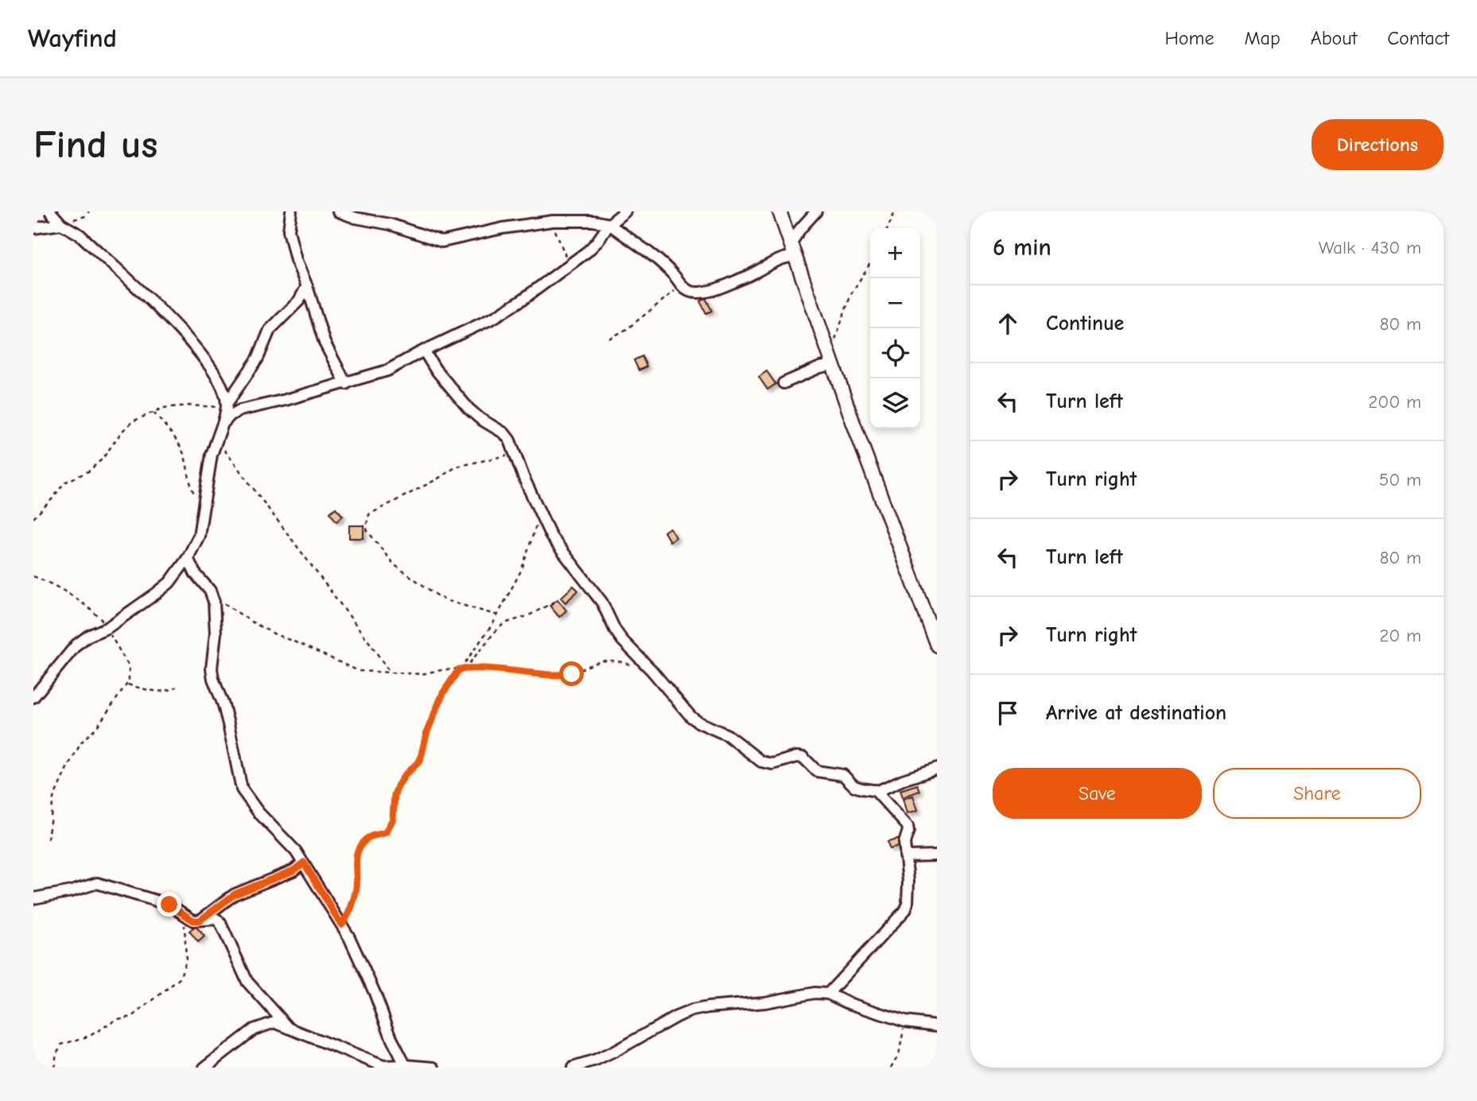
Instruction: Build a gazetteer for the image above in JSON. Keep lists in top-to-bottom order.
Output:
{
  "page": {
    "header": "Wayfind",
    "nav": [
      "Home",
      "Map",
      "About",
      "Contact"
    ],
    "buttons": [
      "Directions",
      ["Save", "Share"]
    ],
    "title": "Find us",
    "heading": ["6 min", "Walk · 430 m"],
    "map_buttons": ["+", "−"],
    "list": [
      ["Continue", "80 m"],
      ["Turn left", "200 m"],
      ["Turn right", "50 m"],
      ["Turn left", "80 m"],
      ["Turn right", "20 m"],
      "Arrive at destination"
    ]
  }
}
